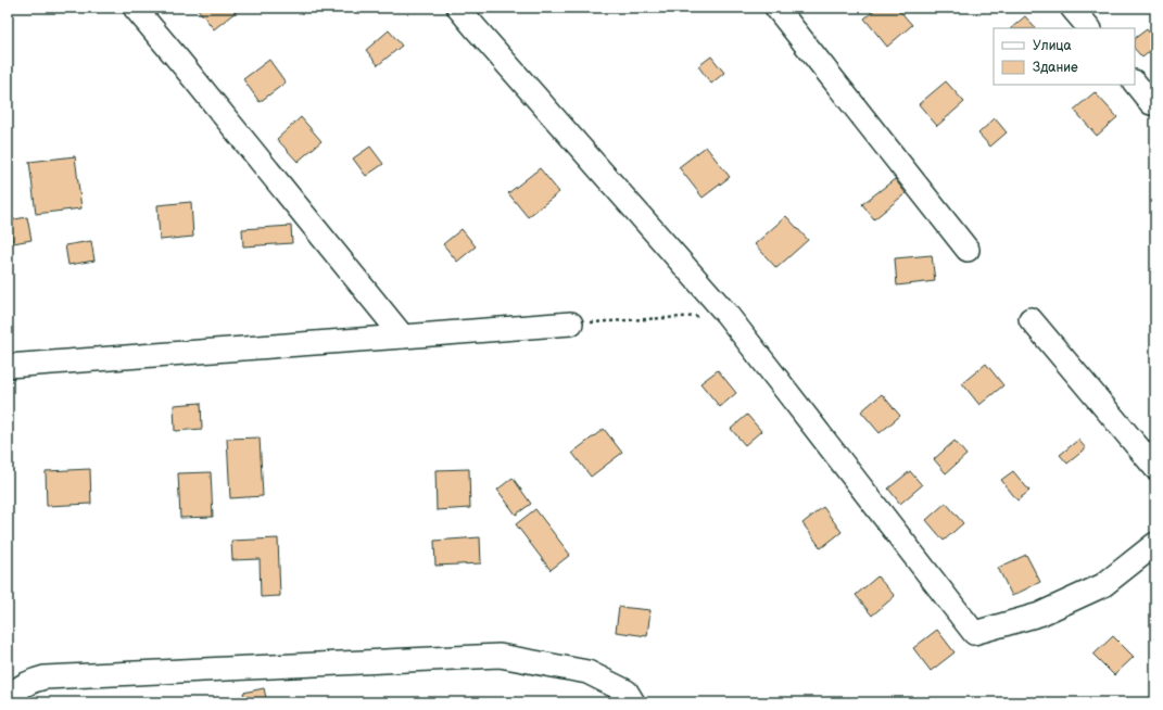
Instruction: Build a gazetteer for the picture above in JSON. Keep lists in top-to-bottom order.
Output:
{
  "legend": ["Улица", "Здание"]
}
